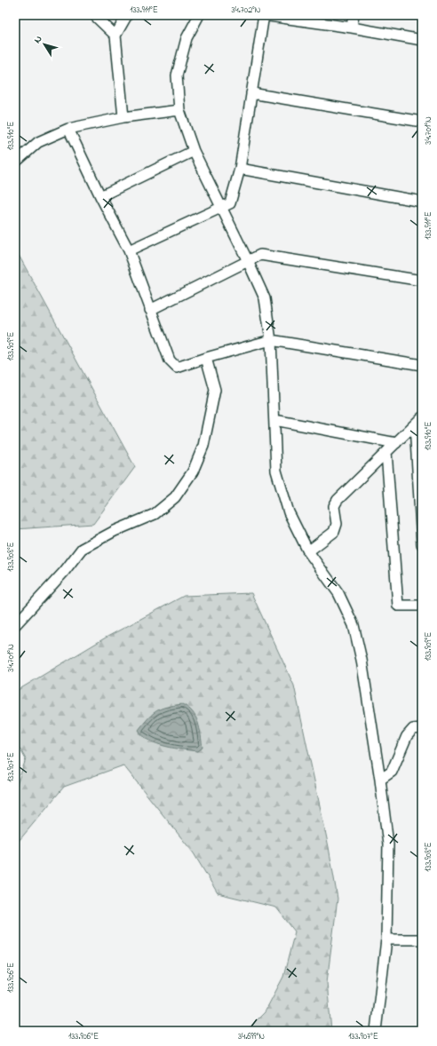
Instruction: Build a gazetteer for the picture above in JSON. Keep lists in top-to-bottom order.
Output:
{
  "north": "top left",
  "coordinates": [
    "133.911°E",
    "34.702°N",
    "34.701°N",
    "133.910°E",
    "133.909°E",
    "133.908°E",
    "133.907°E",
    "133.906°E",
    "34.699°N"
  ]
}
